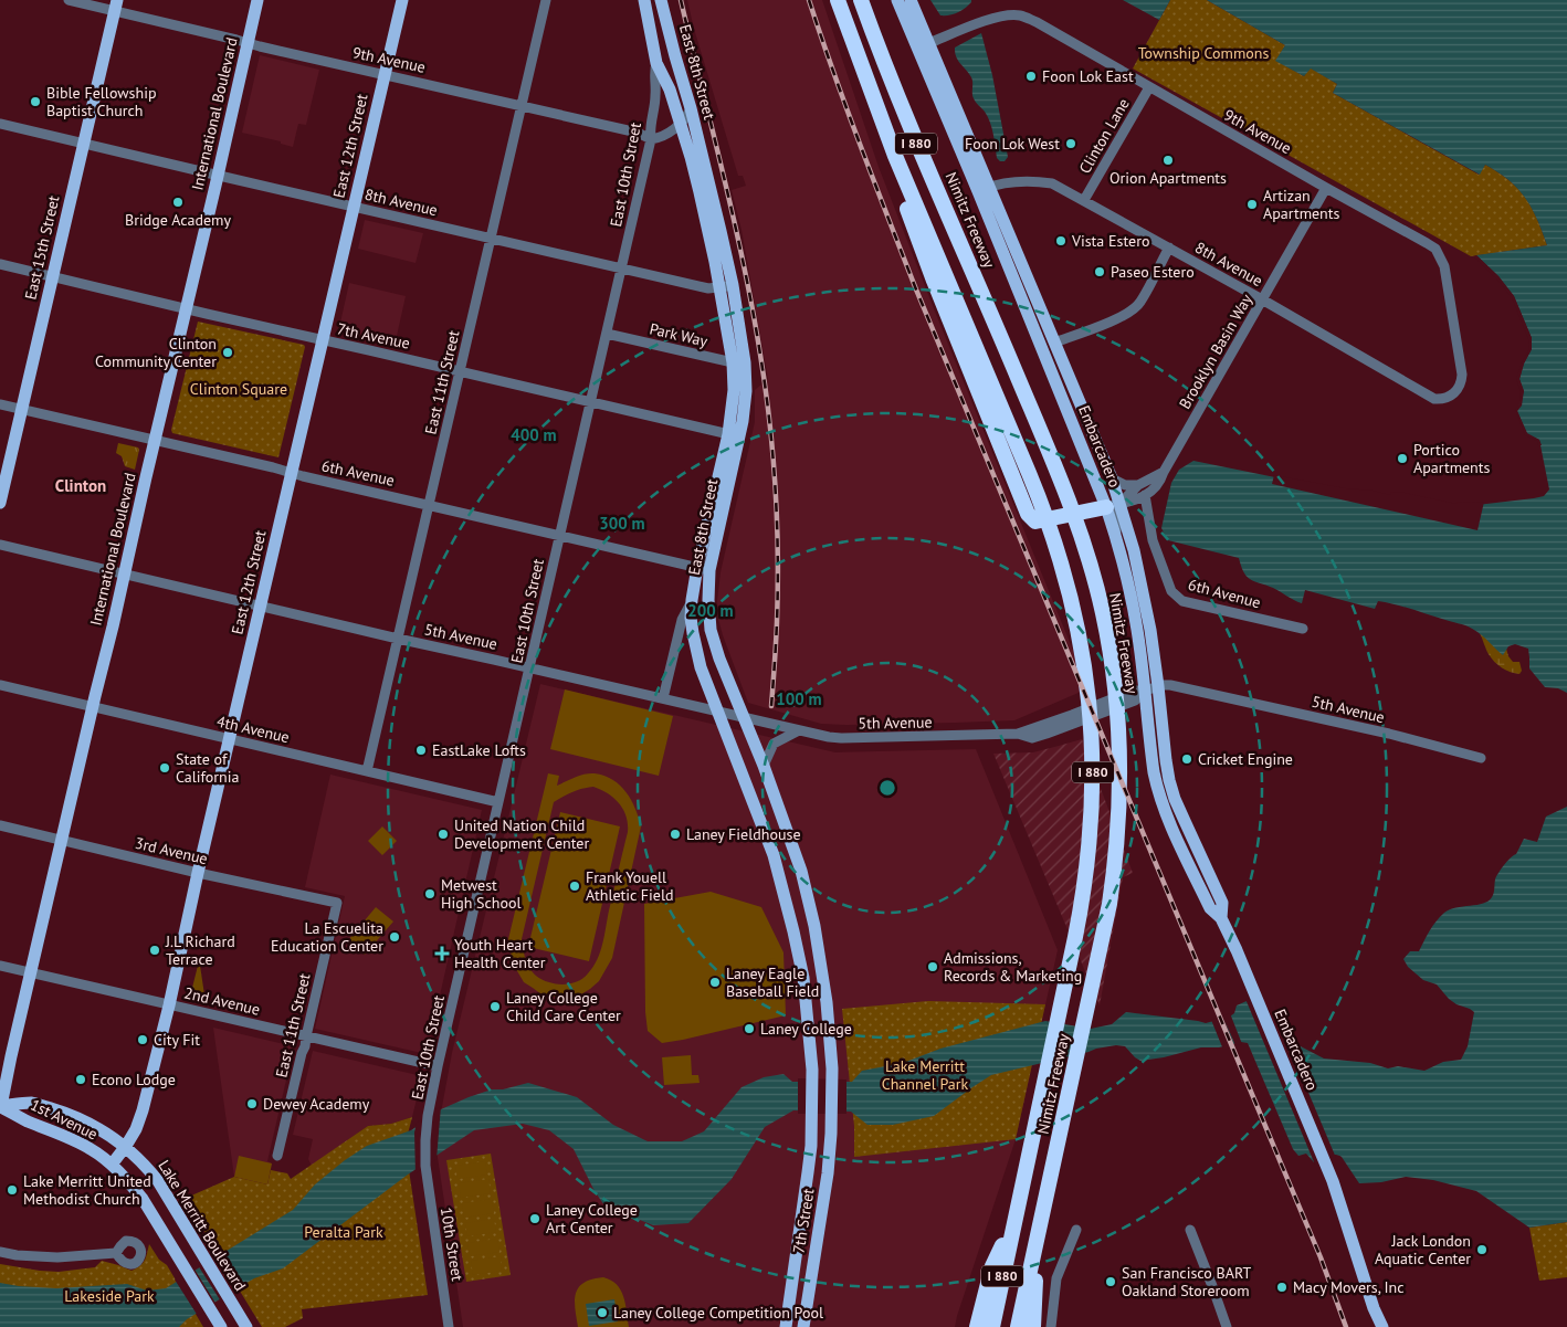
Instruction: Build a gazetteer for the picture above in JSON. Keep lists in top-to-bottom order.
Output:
{
  "streets": {
    "highway": ["I 880", "Nimitz Freeway"],
    "main road": [
      "East 8th Street",
      "International Boulevard",
      "East 12th Street",
      "East 15th Street",
      "Embarcadero",
      "1st Avenue",
      "7th Street",
      "Lake Merritt Boulevard"
    ],
    "street": [
      "9th Avenue",
      "Clinton Lane",
      "East 10th Street",
      "8th Avenue",
      "Park Way",
      "7th Avenue",
      "Brooklyn Basin Way",
      "East 11th Street",
      "6th Avenue",
      "5th Avenue",
      "4th Avenue",
      "3rd Avenue",
      "2nd Avenue",
      "10th Street"
    ]
  },
  "crossings": [
    ["9th Avenue", "International Boulevard"],
    ["9th Avenue", "Clinton Lane"],
    ["9th Avenue", "East 12th Street"],
    ["9th Avenue", "East 10th Street"],
    ["9th Avenue", "8th Avenue"],
    ["9th Avenue", "East 15th Street"],
    ["9th Avenue", "Brooklyn Basin Way"],
    ["9th Avenue", "East 11th Street"],
    ["9th Avenue", "Embarcadero"],
    ["East 8th Street", "East 10th Street"],
    ["East 8th Street", "8th Avenue"],
    ["East 8th Street", "Park Way"],
    ["East 8th Street", "7th Avenue"],
    ["East 8th Street", "6th Avenue"],
    ["East 8th Street", "5th Avenue"],
    ["East 8th Street", "7th Street"],
    ["International Boulevard", "8th Avenue"],
    ["International Boulevard", "7th Avenue"],
    ["International Boulevard", "6th Avenue"],
    ["International Boulevard", "5th Avenue"],
    ["International Boulevard", "4th Avenue"],
    ["International Boulevard", "3rd Avenue"],
    ["International Boulevard", "2nd Avenue"],
    ["International Boulevard", "1st Avenue"],
    ["Clinton Lane", "8th Avenue"],
    ["East 12th Street", "8th Avenue"],
    ["East 12th Street", "7th Avenue"],
    ["East 12th Street", "6th Avenue"],
    ["East 12th Street", "5th Avenue"],
    ["East 12th Street", "4th Avenue"],
    ["East 12th Street", "3rd Avenue"],
    ["East 12th Street", "2nd Avenue"],
    ["East 12th Street", "1st Avenue"],
    ["East 12th Street", "Lake Merritt Boulevard"],
    ["East 10th Street", "8th Avenue"],
    ["East 10th Street", "Park Way"],
    ["East 10th Street", "7th Avenue"],
    ["East 10th Street", "6th Avenue"],
    ["East 10th Street", "5th Avenue"],
    ["East 10th Street", "4th Avenue"],
    ["East 10th Street", "2nd Avenue"],
    ["East 10th Street", "10th Street"],
    ["8th Avenue", "East 15th Street"],
    ["8th Avenue", "Brooklyn Basin Way"],
    ["8th Avenue", "East 11th Street"],
    ["8th Avenue", "Embarcadero"],
    ["East 15th Street", "7th Avenue"],
    ["East 15th Street", "6th Avenue"],
    ["7th Avenue", "East 11th Street"],
    ["Brooklyn Basin Way", "Embarcadero"],
    ["Brooklyn Basin Way", "6th Avenue"],
    ["East 11th Street", "6th Avenue"],
    ["East 11th Street", "5th Avenue"],
    ["East 11th Street", "4th Avenue"],
    ["East 11th Street", "3rd Avenue"],
    ["East 11th Street", "2nd Avenue"],
    ["Embarcadero", "5th Avenue"],
    ["1st Avenue", "Lake Merritt Boulevard"]
  ],
  "districts": ["Clinton"],
  "parks": [
    "Township Commons",
    "Clinton Square",
    "Lake Merritt Channel Park",
    "Peralta Park",
    "Lakeside Park"
  ],
  "places": {
    "other": [
      "Foon Lok East",
      "Bible Fellowship Baptist Church",
      "Foon Lok West",
      "Orion Apartments",
      "Bridge Academy",
      "Artizan Apartments",
      "Vista Estero",
      "Paseo Estero",
      "Clinton Community Center",
      "Portico Apartments",
      "EastLake Lofts",
      "Cricket Engine",
      "State of California",
      "United Nation Child Development Center",
      "Laney Fieldhouse",
      "Frank Youell Athletic Field",
      "Metwest High School",
      "La Escuelita Education Center",
      "J.L Richard Terrace",
      "Admissions, Records & Marketing",
      "Laney Eagle Baseball Field",
      "Laney College Child Care Center",
      "Laney College",
      "City Fit",
      "Econo Lodge",
      "Dewey Academy",
      "Lake Merritt United Methodist Church",
      "Laney College Art Center",
      "Jack London Aquatic Center",
      "San Francisco BART Oakland Storeroom",
      "Macy Movers, Inc",
      "Laney College Competition Pool"
    ],
    "health": ["Youth Heart Health Center"]
  },
  "rings": [
    "400 m",
    "300 m",
    "200 m",
    "100 m"
  ]
}
